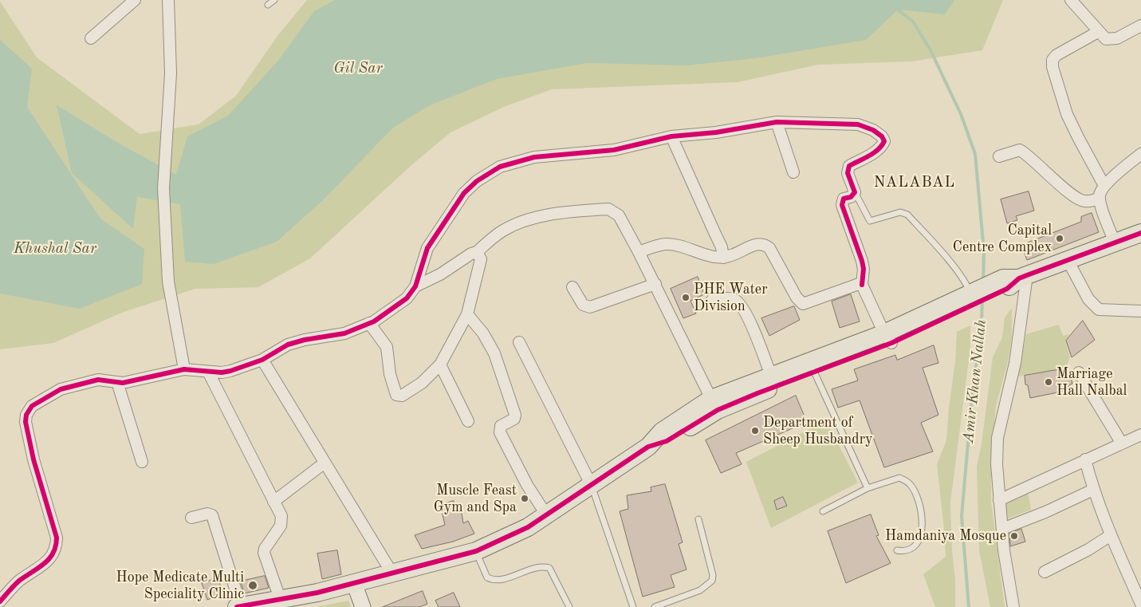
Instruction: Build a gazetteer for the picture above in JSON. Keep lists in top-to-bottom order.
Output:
{
  "districts": ["NALABAL"],
  "water": ["Gil Sar", "Khushal Sar", "Amir Khan Nallah"],
  "places": [
    "Capital Centre Complex",
    "PHE Water Division",
    "Marriage Hall Nalbal",
    "Department of Sheep Husbandry",
    "Muscle Feast Gym and Spa",
    "Hamdaniya Mosque",
    "Hope Medicate Multi Speciality Clinic"
  ]
}
